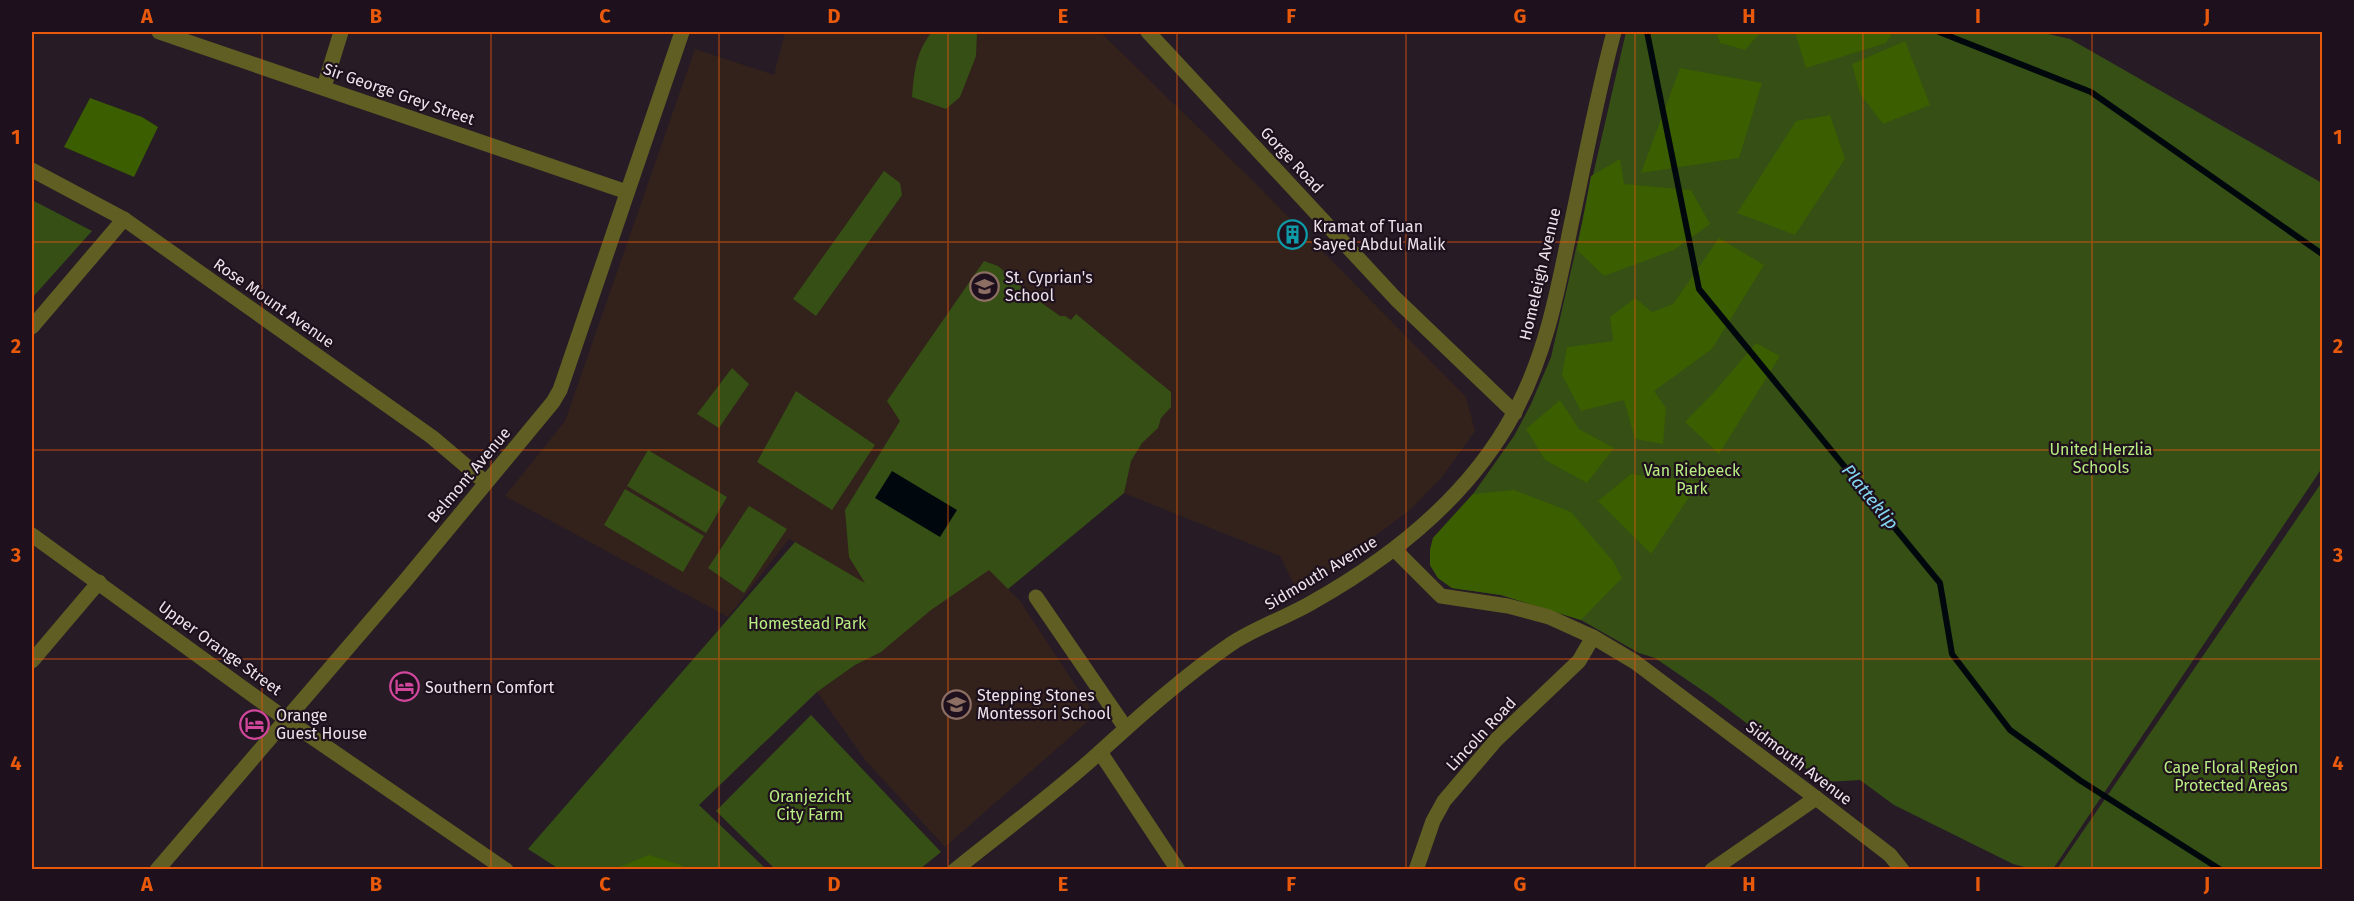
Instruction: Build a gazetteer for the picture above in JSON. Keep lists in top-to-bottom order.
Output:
{
  "streets": {
    "street": [
      "Sir George Grey Street",
      "Gorge Road",
      "Homeleigh Avenue",
      "Rose Mount Avenue",
      "Belmont Avenue",
      "Sidmouth Avenue",
      "Upper Orange Street",
      "Lincoln Road"
    ]
  },
  "crossings": [
    ["Sir George Grey Street", "Belmont Avenue"],
    ["Gorge Road", "Homeleigh Avenue"],
    ["Homeleigh Avenue", "Sidmouth Avenue"],
    ["Rose Mount Avenue", "Belmont Avenue"],
    ["Belmont Avenue", "Upper Orange Street"],
    ["Sidmouth Avenue", "Lincoln Road"]
  ],
  "water": ["Platteklip"],
  "parks": [
    "United Herzlia Schools",
    "Van Riebeeck Park",
    "Homestead Park",
    "Cape Floral Region Protected Areas",
    "Oranjezicht City Farm"
  ],
  "places": {
    "building": ["Kramat of Tuan Sayed Abdul Malik"],
    "school or university": ["St. Cyprian's School", "Stepping Stones Montessori School"],
    "hotel": ["Southern Comfort", "Orange Guest House"]
  },
  "grid": {
    "columns": [
      "A",
      "B",
      "C",
      "D",
      "E",
      "F",
      "G",
      "H",
      "I",
      "J"
    ],
    "rows": [
      "1",
      "2",
      "3",
      "4"
    ]
  }
}
